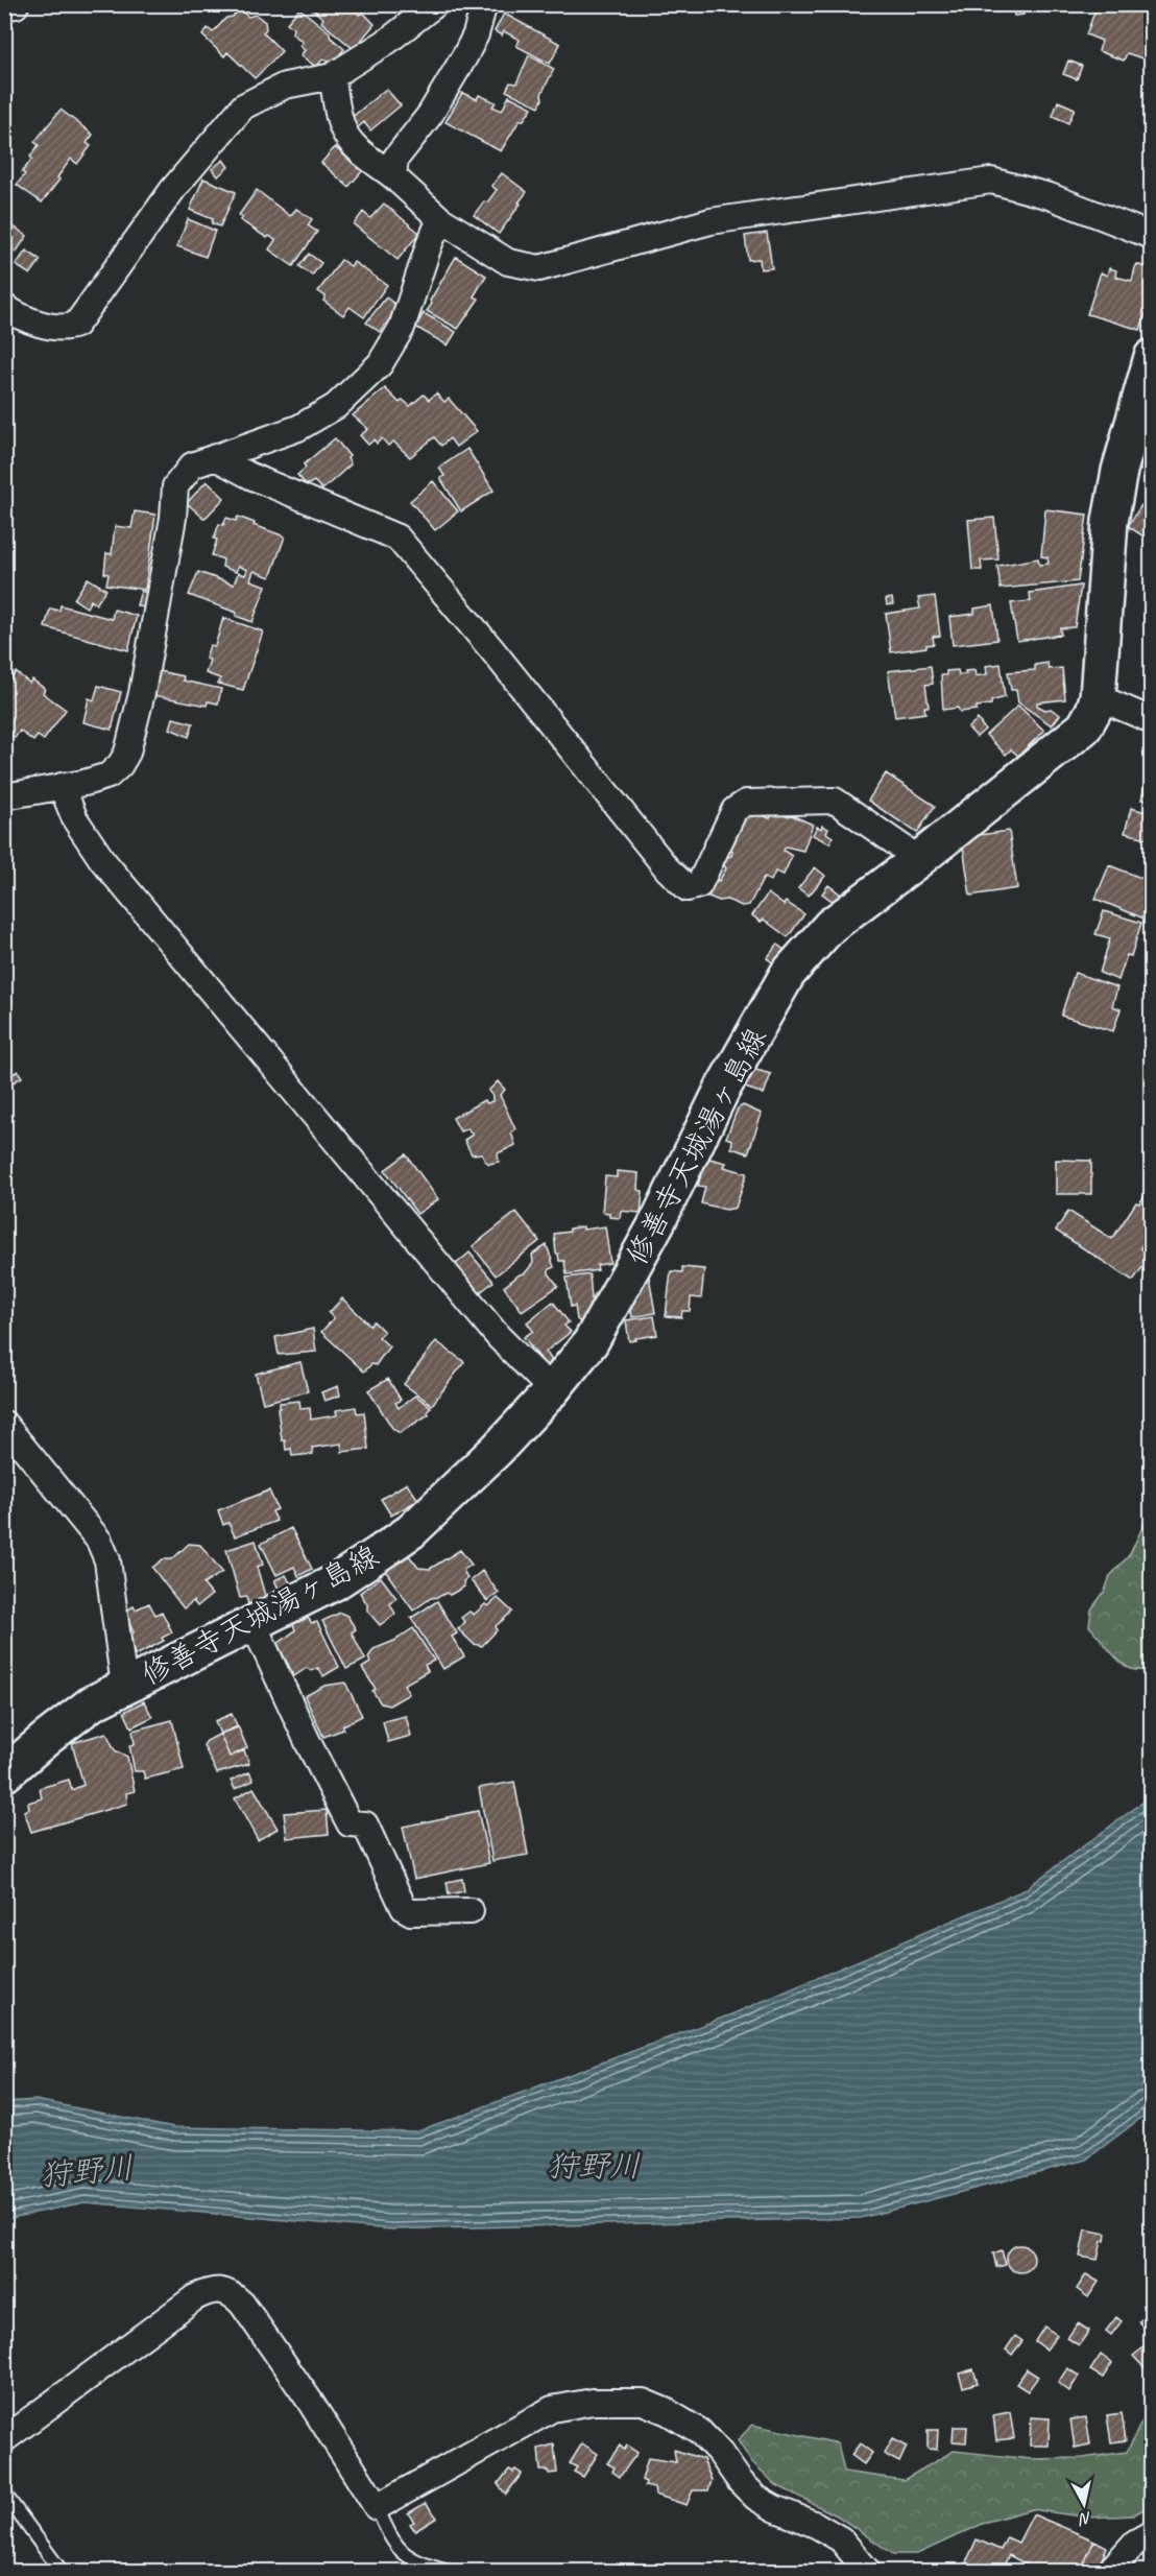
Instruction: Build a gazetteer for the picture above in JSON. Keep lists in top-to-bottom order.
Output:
{
  "streets": {
    "main road": ["修善寺天城湯ヶ島線"]
  },
  "water": ["狩野川"],
  "north": "bottom"
}
